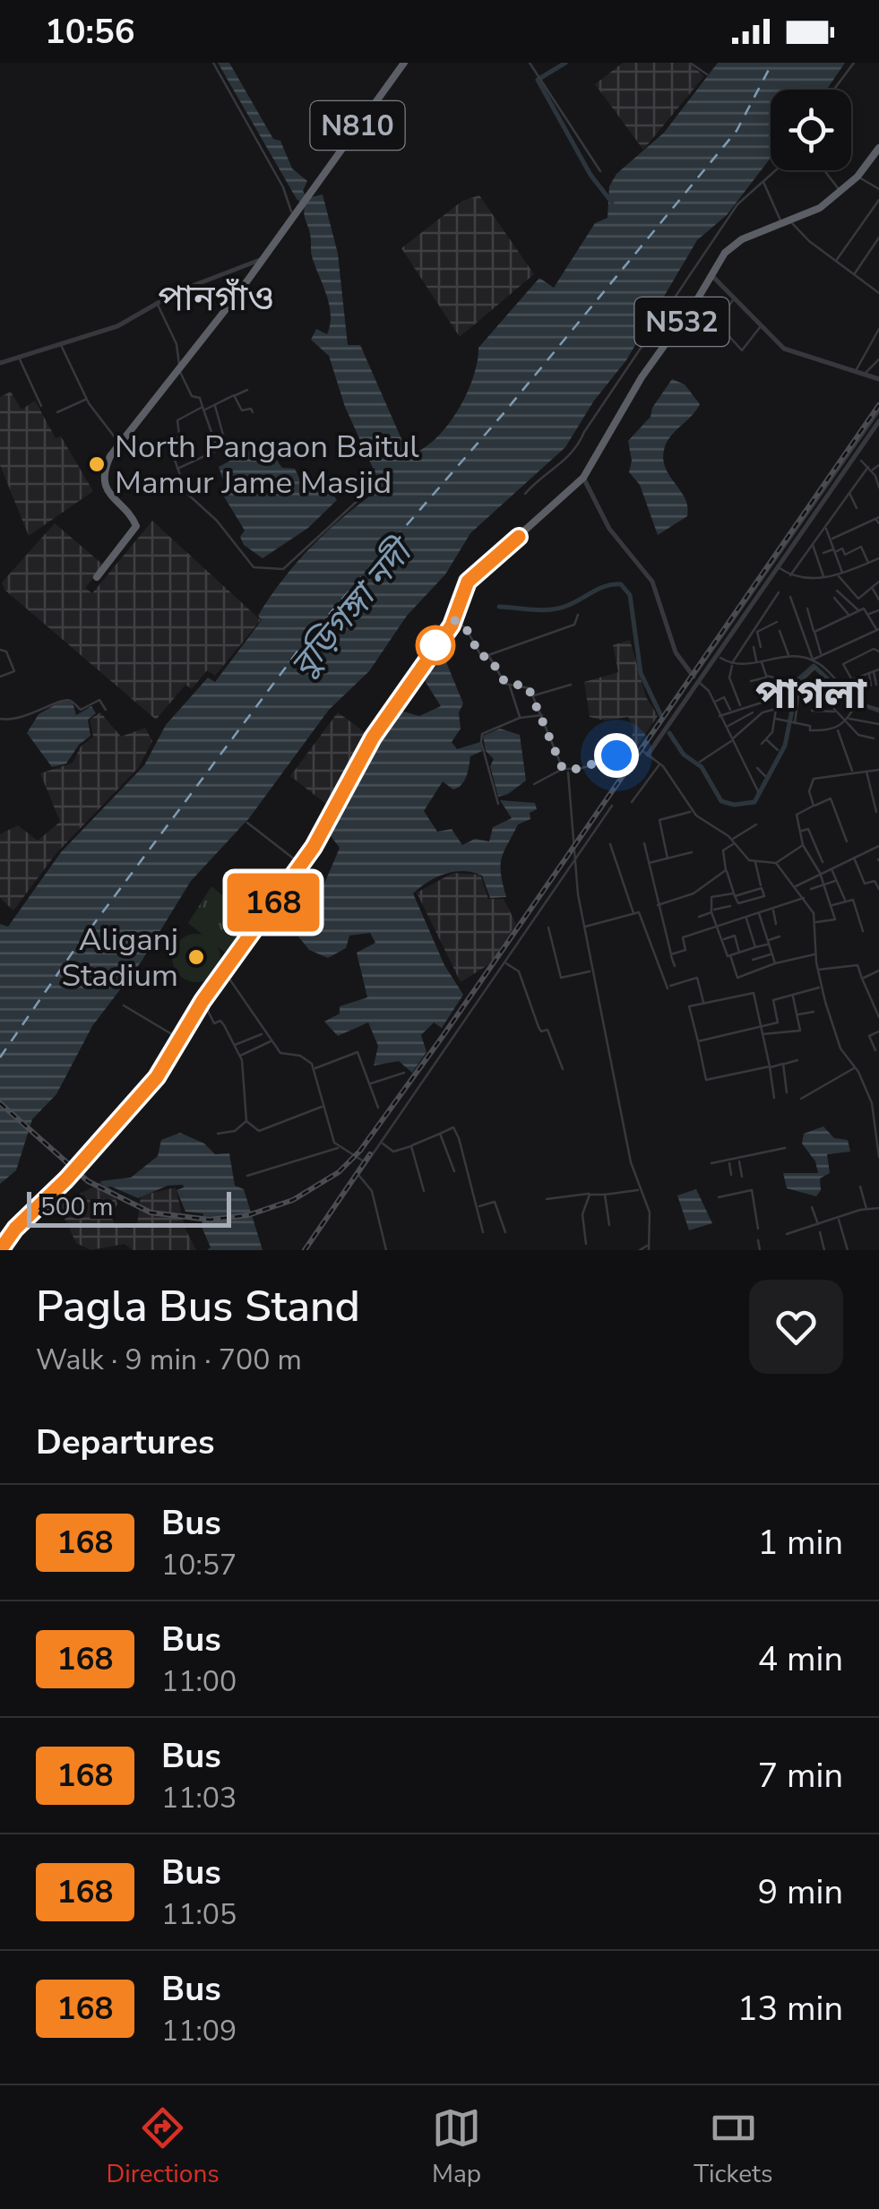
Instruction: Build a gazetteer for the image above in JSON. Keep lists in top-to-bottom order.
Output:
{
  "streets": {
    "highway": ["N810", "N532"]
  },
  "districts": ["পানগাঁও", "পাগলা"],
  "water": ["বুড়িগঙ্গা নদী"],
  "places": ["North Pangaon Baitul Mamur Jame Masjid", "Aliganj Stadium"],
  "lines": ["bus line 168"],
  "scale_bar": "500 m",
  "page": {
    "status": "10:56",
    "on_map": "168",
    "scale": "500 m",
    "heading": [
      ["Pagla Bus Stand", "Walk · 9 min · 700 m"],
      "Departures"
    ],
    "list": [
      {
        "mark": "168",
        "name": "Bus",
        "note": "10:57",
        "value": "1 min"
      },
      {
        "mark": "168",
        "name": "Bus",
        "note": "11:00",
        "value": "4 min"
      },
      {
        "mark": "168",
        "name": "Bus",
        "note": "11:03",
        "value": "7 min"
      },
      {
        "mark": "168",
        "name": "Bus",
        "note": "11:05",
        "value": "9 min"
      },
      {
        "mark": "168",
        "name": "Bus",
        "note": "11:09",
        "value": "13 min"
      }
    ],
    "tabs": ["Directions", "Map", "Tickets"]
  }
}
